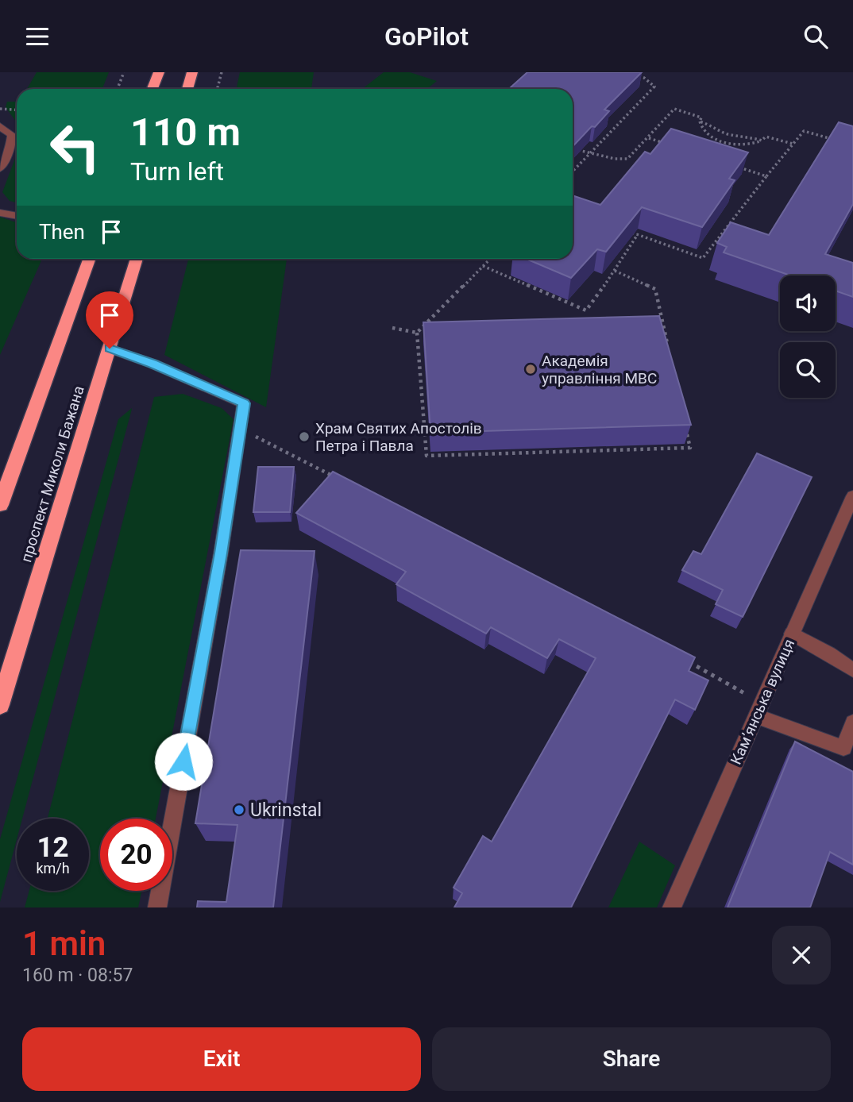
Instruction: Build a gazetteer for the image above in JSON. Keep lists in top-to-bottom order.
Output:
{
  "streets": {
    "highway": ["проспект Миколи Бажана"],
    "street": ["Камʼянська вулиця"]
  },
  "places": ["Академія управління МВС", "Храм Святих Апостолів Петра і Павла", "Ukrinstal"],
  "page": {
    "header": "GoPilot",
    "turn": ["110 m", "Turn left"],
    "then": "Then",
    "speed": "12 km/h",
    "limit": "20",
    "heading": ["1 min", "160 m · 08:57"],
    "buttons": ["Exit", "Share"]
  }
}
